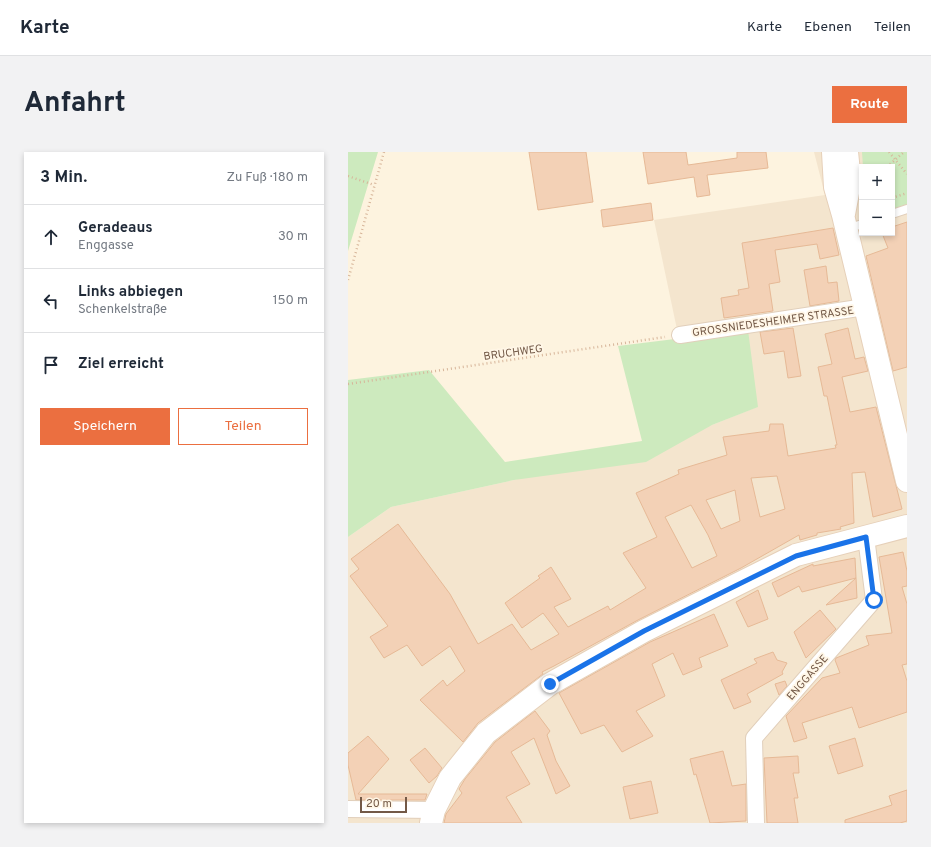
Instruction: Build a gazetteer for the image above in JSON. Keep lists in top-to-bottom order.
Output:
{
  "streets": {
    "street": ["GROSSNIEDESHEIMER STRASSE", "ENGGASSE"],
    "path": ["BRUCHWEG"]
  },
  "crossings": [
    ["GROSSNIEDESHEIMER STRASSE", "BRUCHWEG"]
  ],
  "scale_bar": "20 m",
  "page": {
    "header": "Karte",
    "nav": ["Karte", "Ebenen", "Teilen"],
    "title": "Anfahrt",
    "buttons": [
      "Route",
      ["Speichern", "Teilen"]
    ],
    "heading": ["3 Min.", "Zu Fuß · 180 m"],
    "map_buttons": ["+", "−"],
    "list": [
      ["Geradeaus", "Enggasse", "30 m"],
      ["Links abbiegen", "Schenkelstraße", "150 m"],
      "Ziel erreicht"
    ],
    "scale": "20 m"
  }
}
